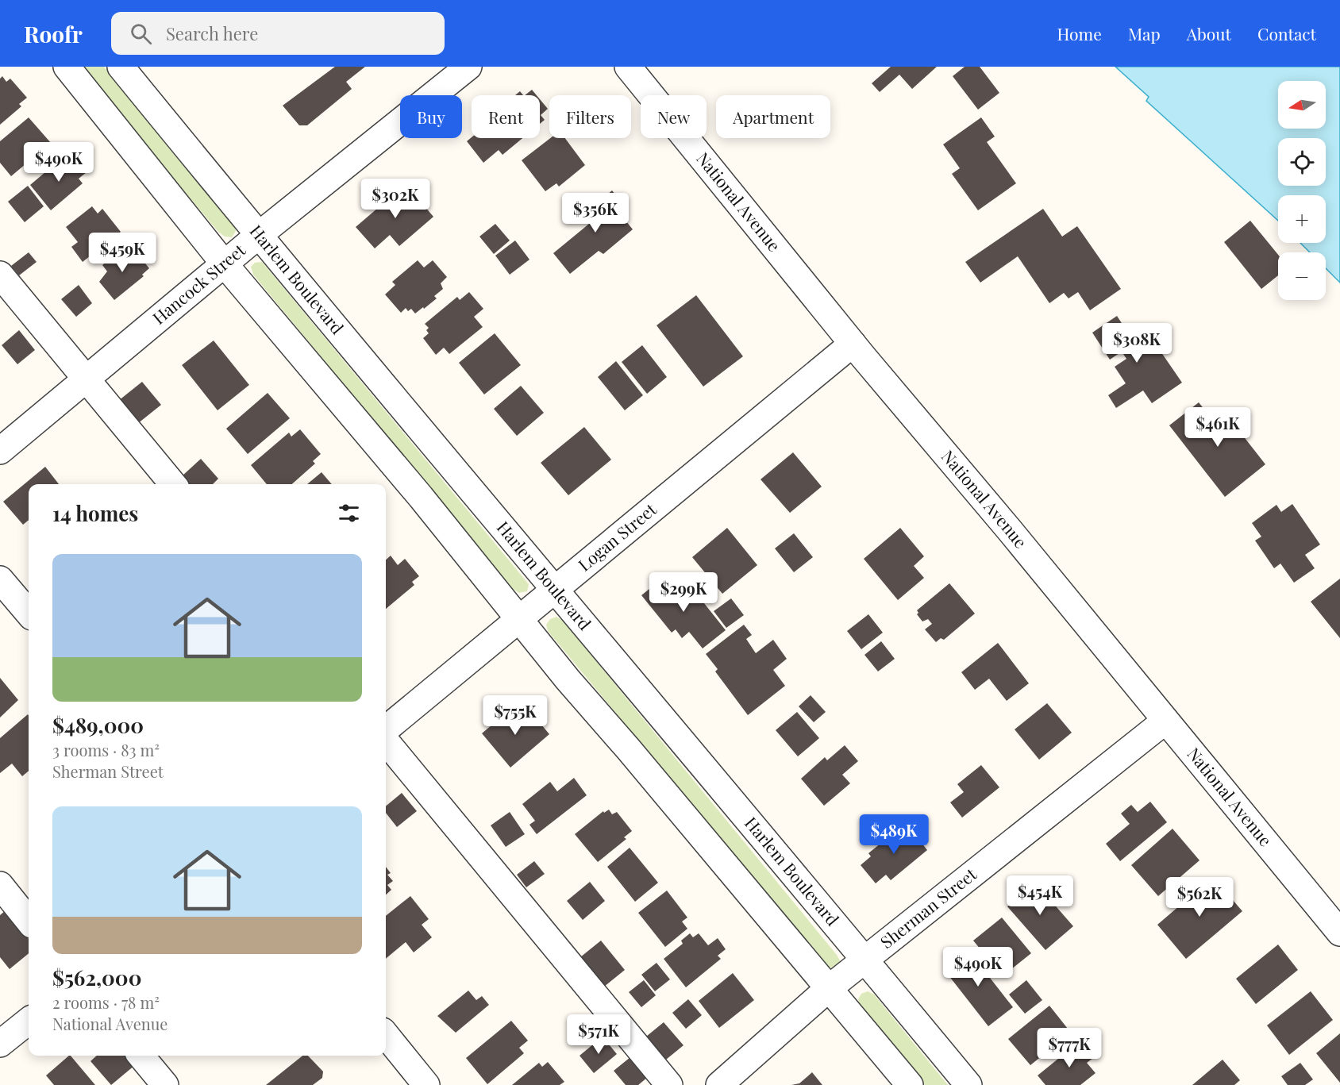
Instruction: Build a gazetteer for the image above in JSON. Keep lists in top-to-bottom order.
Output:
{
  "streets": {
    "street": [
      "National Avenue",
      "Harlem Boulevard",
      "Hancock Street",
      "Logan Street",
      "Sherman Street"
    ]
  },
  "crossings": [
    ["National Avenue", "Logan Street"],
    ["National Avenue", "Sherman Street"],
    ["Harlem Boulevard", "Hancock Street"],
    ["Harlem Boulevard", "Logan Street"],
    ["Harlem Boulevard", "Sherman Street"]
  ],
  "north": "left",
  "page": {
    "header": "Roofr",
    "search": "Search here",
    "nav": [
      "Home",
      "Map",
      "About",
      "Contact"
    ],
    "map_buttons": ["+", "−"],
    "chip": [
      "Buy",
      "Rent",
      "Filters",
      "New",
      "Apartment"
    ],
    "price": [
      "$490K",
      "$302K",
      "$356K",
      "$459K",
      "$308K",
      "$461K",
      "$299K",
      "$755K",
      "$489K",
      "$454K",
      "$562K",
      "$490K",
      "$571K",
      "$777K"
    ],
    "heading": "14 homes",
    "list": [
      {
        "name": "$489,000",
        "note": "3 rooms · 83 m² · Sherman Street"
      },
      {
        "name": "$562,000",
        "note": "2 rooms · 78 m² · National Avenue"
      }
    ]
  }
}
